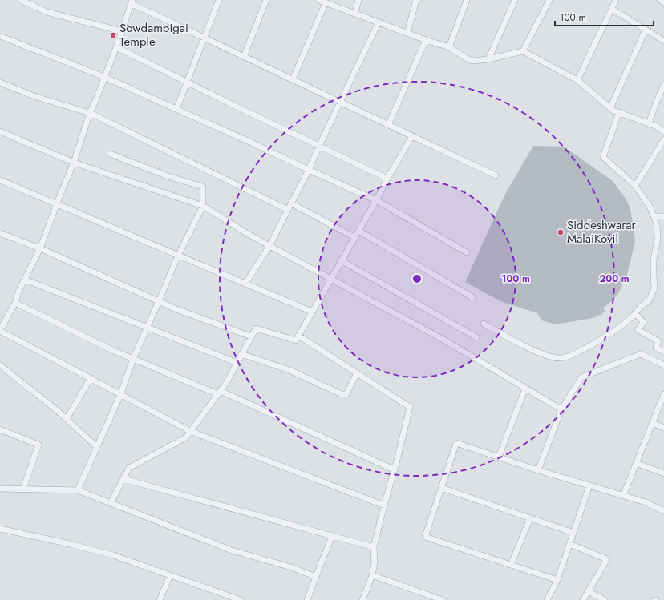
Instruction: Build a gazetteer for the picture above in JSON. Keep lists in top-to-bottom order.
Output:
{
  "places": ["Sowdambigai Temple", "Siddeshwarar MalaiKovil"],
  "scale_bar": "100 m",
  "rings": ["100 m", "200 m"]
}
